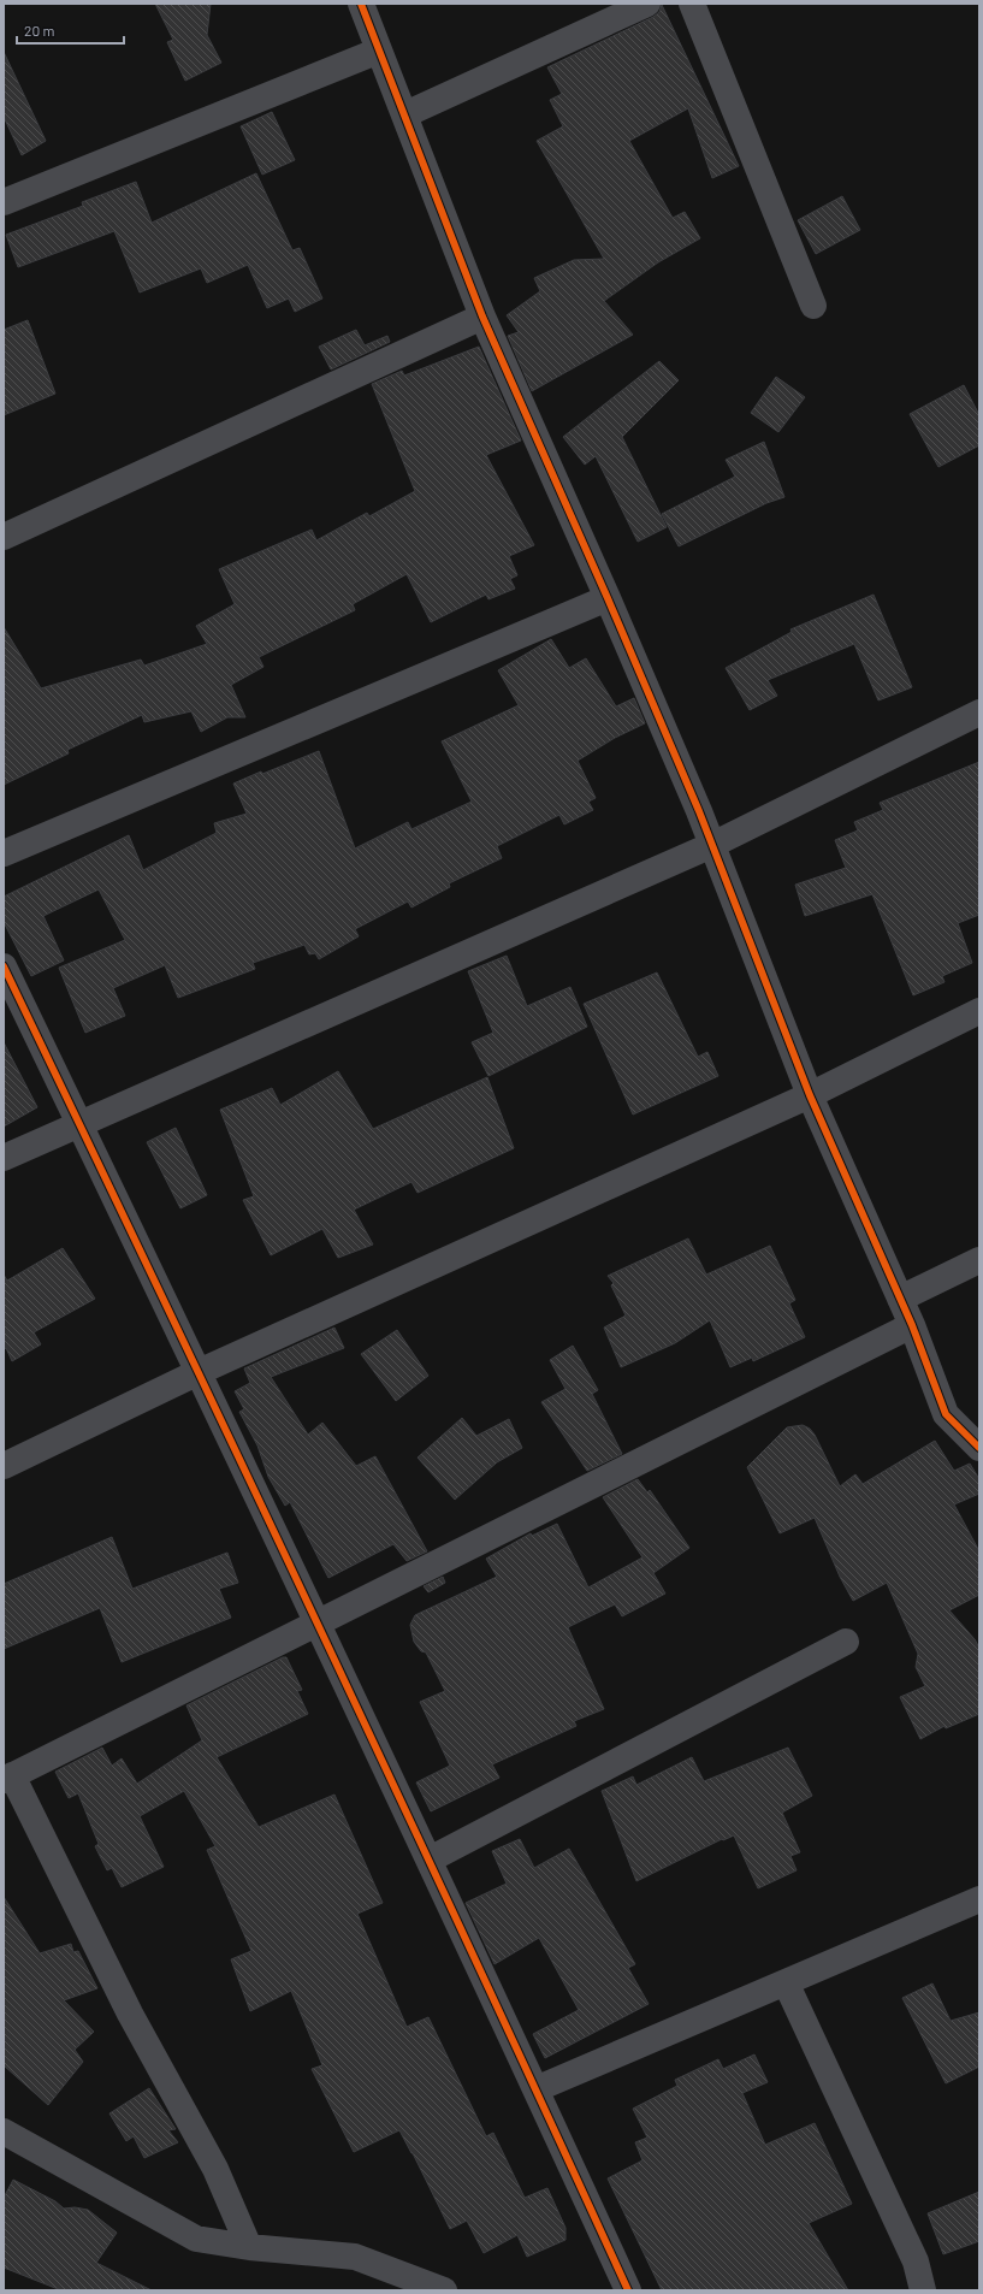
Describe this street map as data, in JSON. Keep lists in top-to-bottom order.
{
  "scale_bar": "20 m"
}
